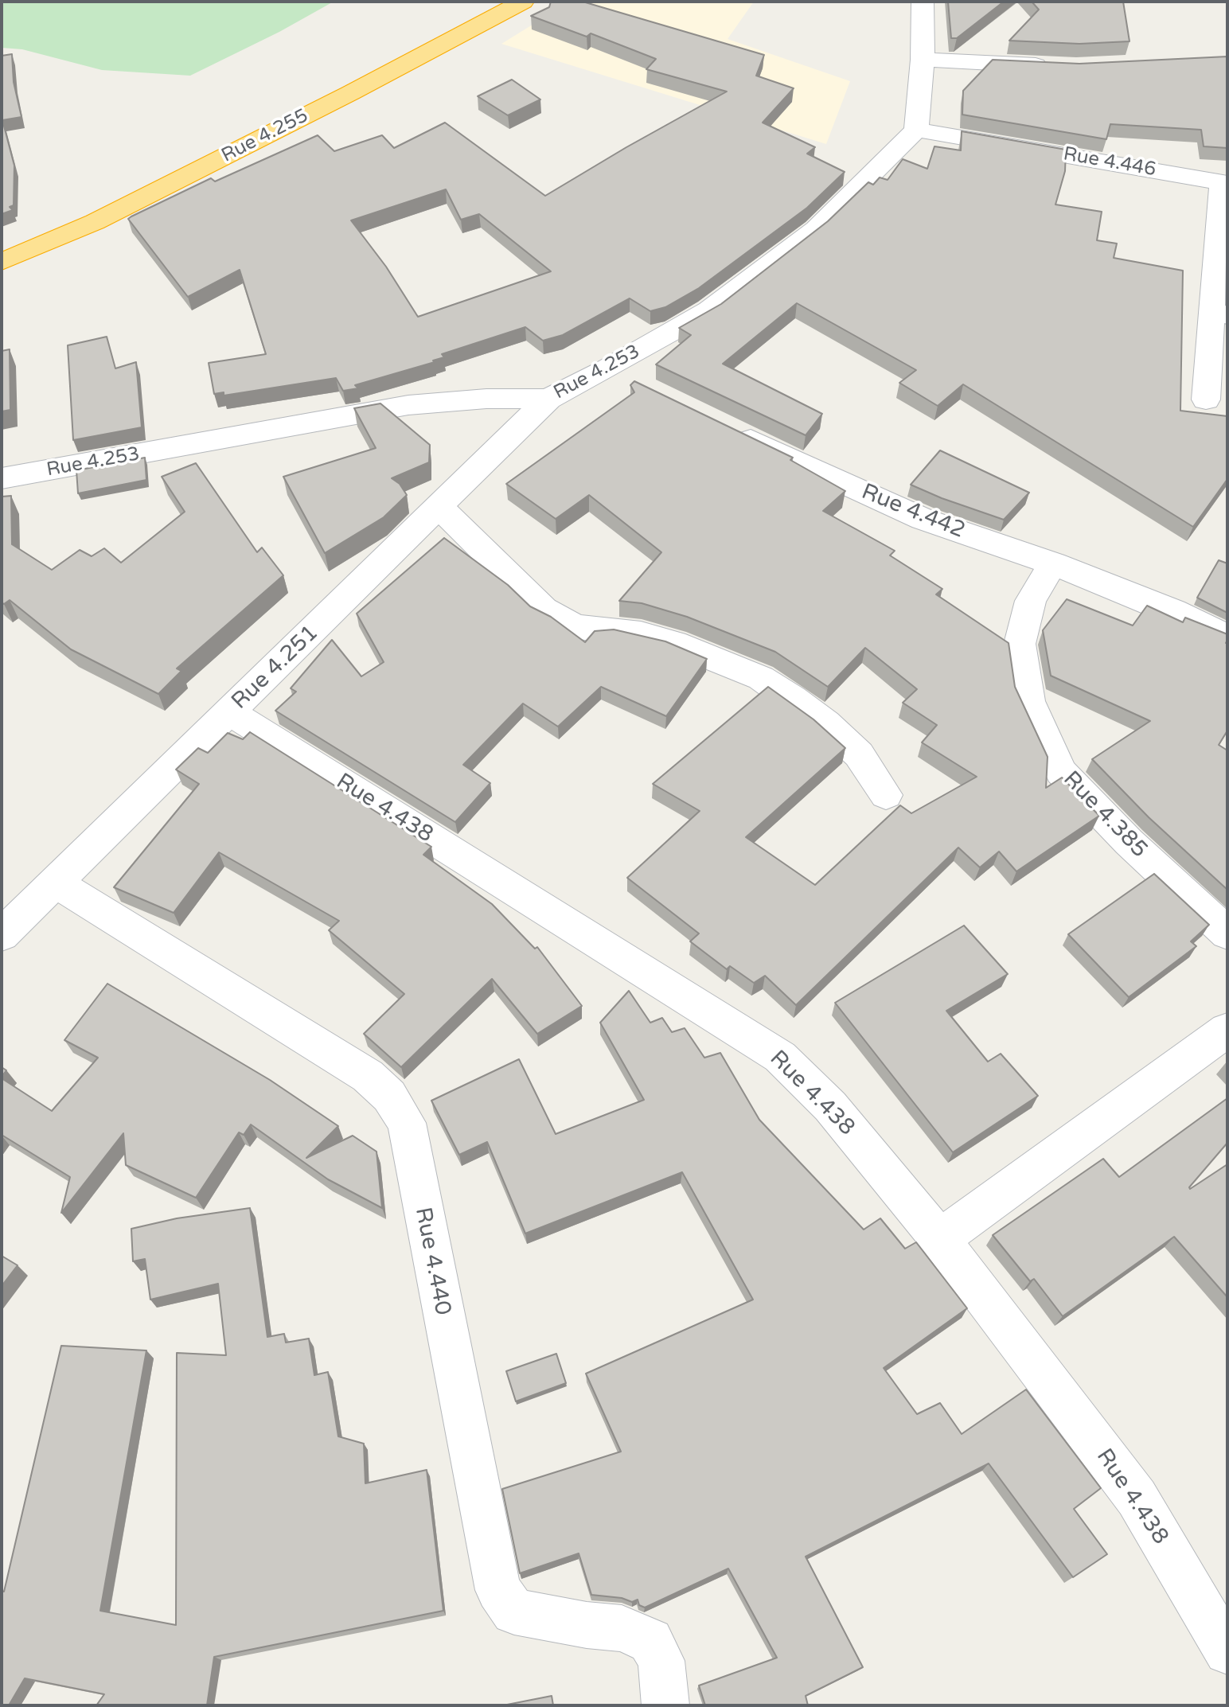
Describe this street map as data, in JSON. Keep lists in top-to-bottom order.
{
  "streets": {
    "highway": ["Rue 4.255"],
    "street": [
      "Rue 4.446",
      "Rue 4.253",
      "Rue 4.442",
      "Rue 4.251",
      "Rue 4.438",
      "Rue 4.385",
      "Rue 4.440"
    ]
  },
  "crossings": [
    ["Rue 4.446", "Rue 4.253"],
    ["Rue 4.253", "Rue 4.251"],
    ["Rue 4.442", "Rue 4.385"],
    ["Rue 4.251", "Rue 4.438"],
    ["Rue 4.251", "Rue 4.440"]
  ]
}
